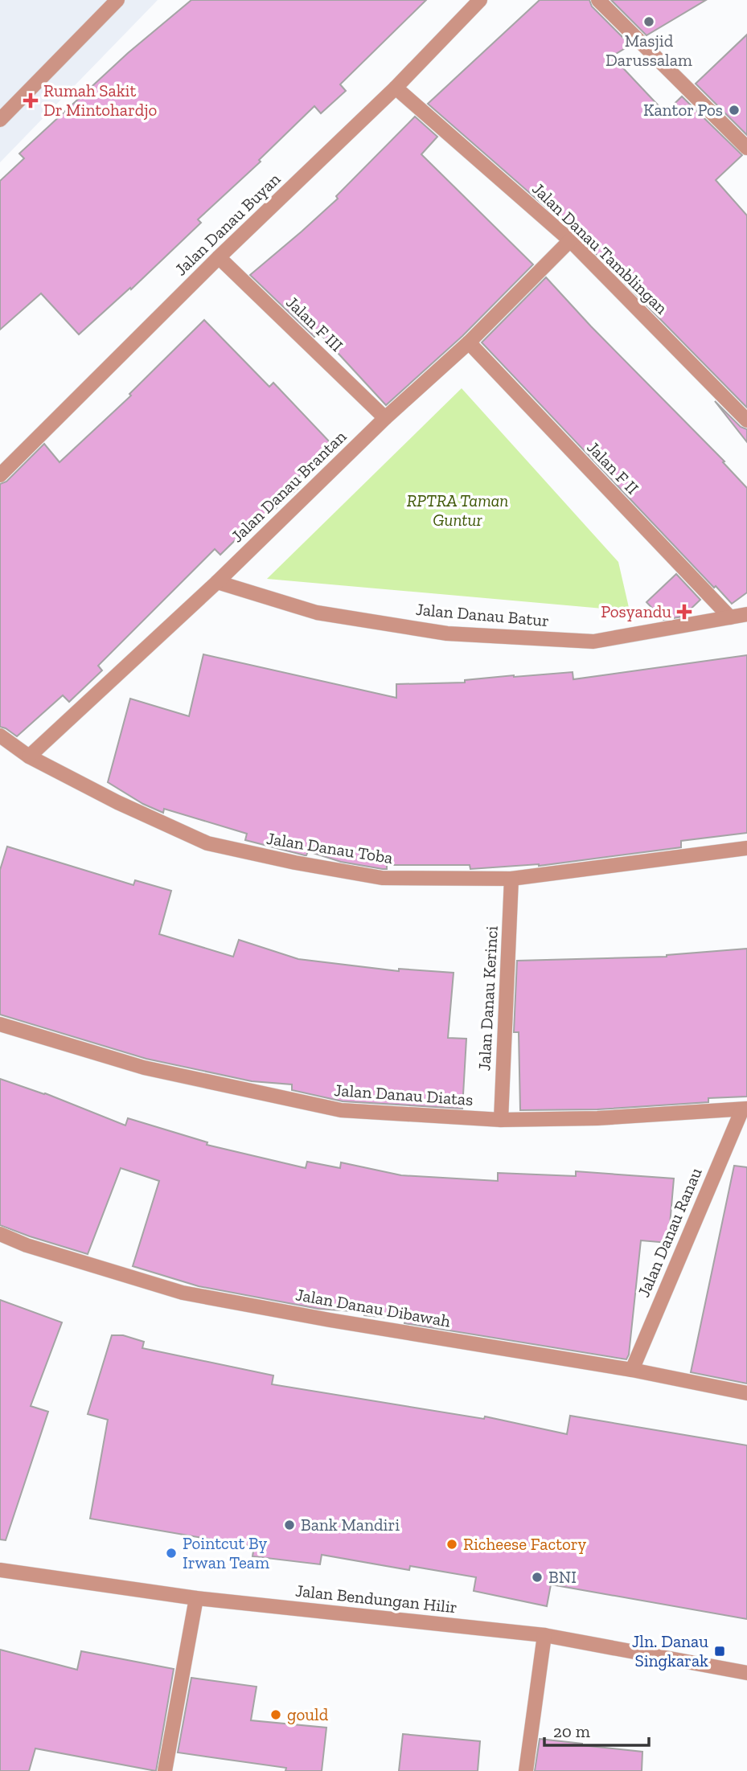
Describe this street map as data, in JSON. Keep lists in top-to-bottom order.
{
  "streets": {
    "street": [
      "Jalan Danau Buyan",
      "Jalan Danau Tamblingan",
      "Jalan F III",
      "Jalan F II",
      "Jalan Danau Brantan",
      "Jalan Danau Batur",
      "Jalan Danau Toba",
      "Jalan Danau Kerinci",
      "Jalan Danau Diatas",
      "Jalan Danau Ranau",
      "Jalan Danau Dibawah",
      "Jalan Bendungan Hilir"
    ]
  },
  "crossings": [
    ["Jalan Danau Buyan", "Jalan Danau Tamblingan"],
    ["Jalan Danau Buyan", "Jalan F III"],
    ["Jalan Danau Tamblingan", "Jalan Danau Brantan"],
    ["Jalan F III", "Jalan Danau Brantan"],
    ["Jalan F II", "Jalan Danau Brantan"],
    ["Jalan F II", "Jalan Danau Batur"],
    ["Jalan Danau Brantan", "Jalan Danau Batur"],
    ["Jalan Danau Brantan", "Jalan Danau Toba"],
    ["Jalan Danau Toba", "Jalan Danau Kerinci"],
    ["Jalan Danau Kerinci", "Jalan Danau Diatas"],
    ["Jalan Danau Diatas", "Jalan Danau Ranau"],
    ["Jalan Danau Ranau", "Jalan Danau Dibawah"]
  ],
  "parks": ["RPTRA Taman Guntur"],
  "places": {
    "other": [
      "Masjid Darussalam",
      "Kantor Pos",
      "Bank Mandiri",
      "Richeese Factory",
      "Pointcut By Irwan Team",
      "BNI",
      "gould"
    ],
    "health": ["Rumah Sakit Dr Mintohardjo", "Posyandu"],
    "transit": ["Jln. Danau Singkarak"]
  },
  "scale_bar": "20 m"
}
